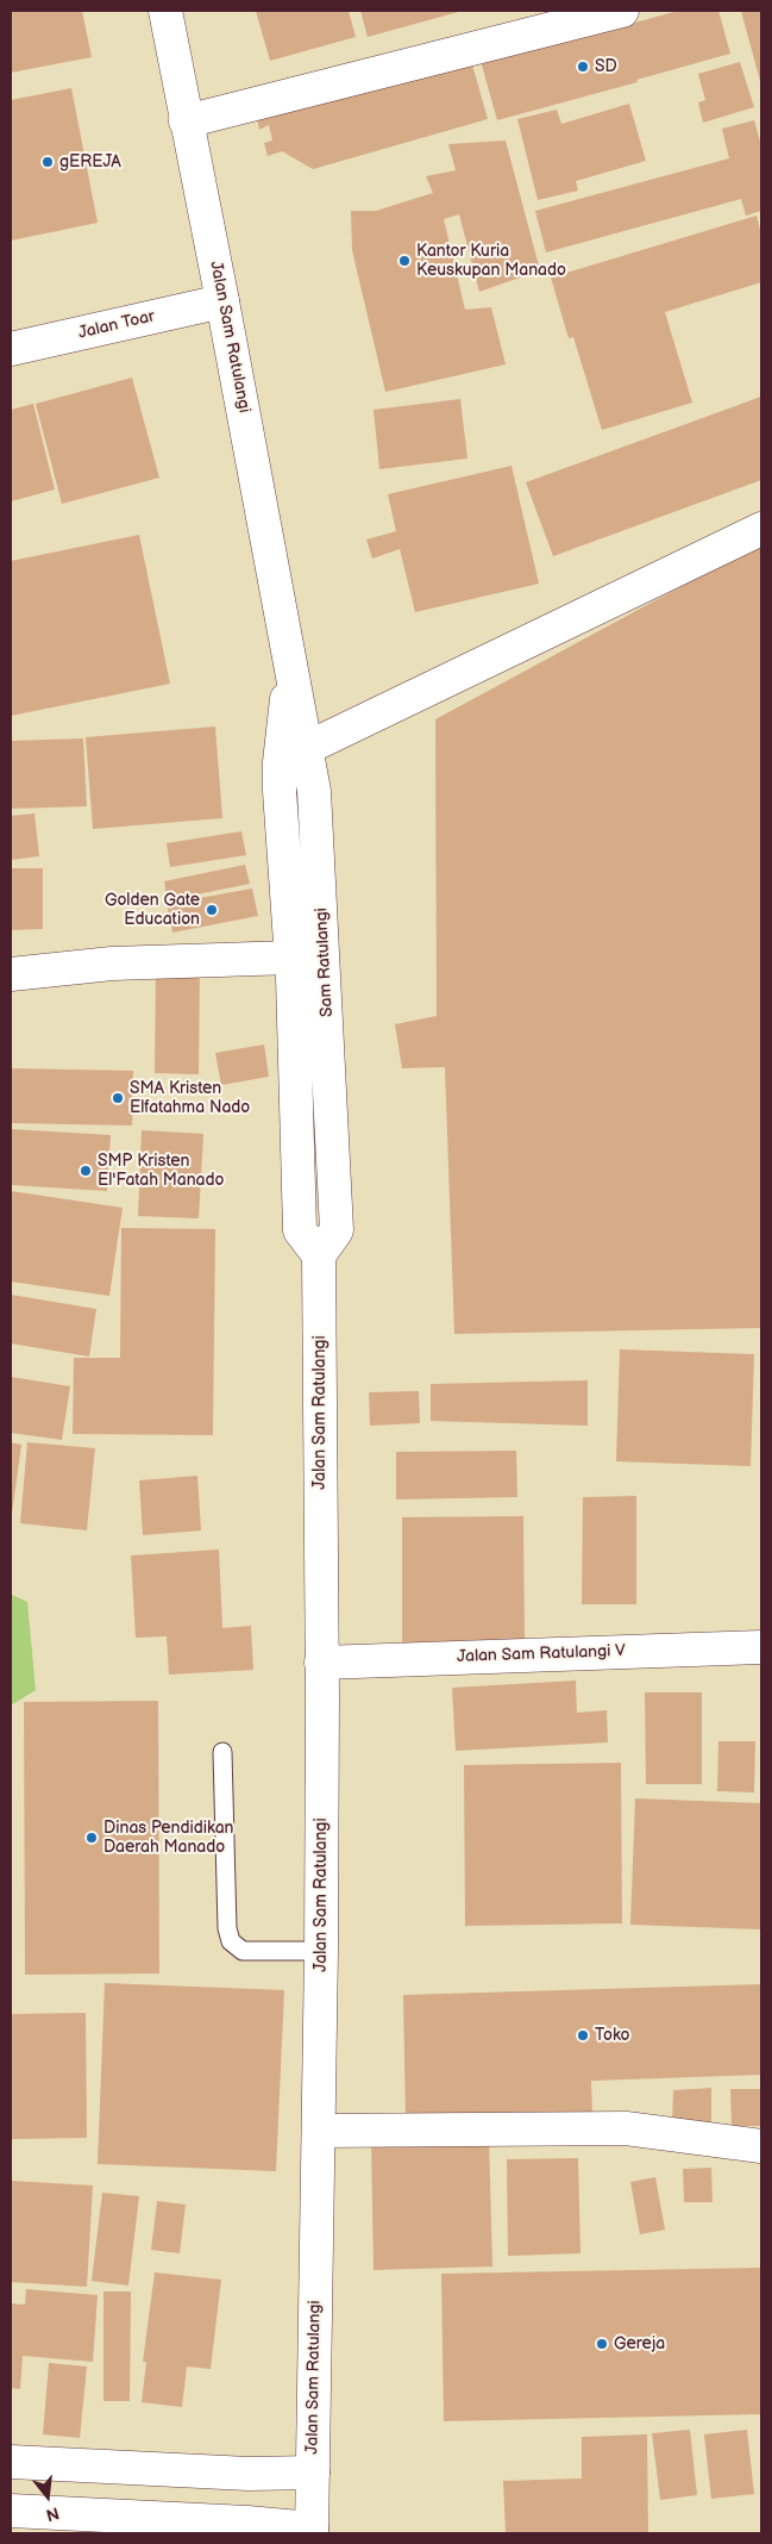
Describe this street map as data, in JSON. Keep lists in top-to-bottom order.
{
  "streets": {
    "main road": [
      "Jalan Toar",
      "Jalan Sam Ratulangi",
      "Sam Ratulangi",
      "Jalan Sam Ratulangi V"
    ]
  },
  "crossings": [
    ["Jalan Toar", "Jalan Sam Ratulangi"],
    ["Jalan Sam Ratulangi", "Sam Ratulangi"],
    ["Jalan Sam Ratulangi", "Jalan Sam Ratulangi V"]
  ],
  "places": [
    "SD",
    "gEREJA",
    "Kantor Kuria Keuskupan Manado",
    "Golden Gate Education",
    "SMA Kristen Elfatahma Nado",
    "SMP Kristen El'Fatah Manado",
    "Dinas Pendidikan Daerah Manado",
    "Toko",
    "Gereja"
  ],
  "north": "bottom"
}
